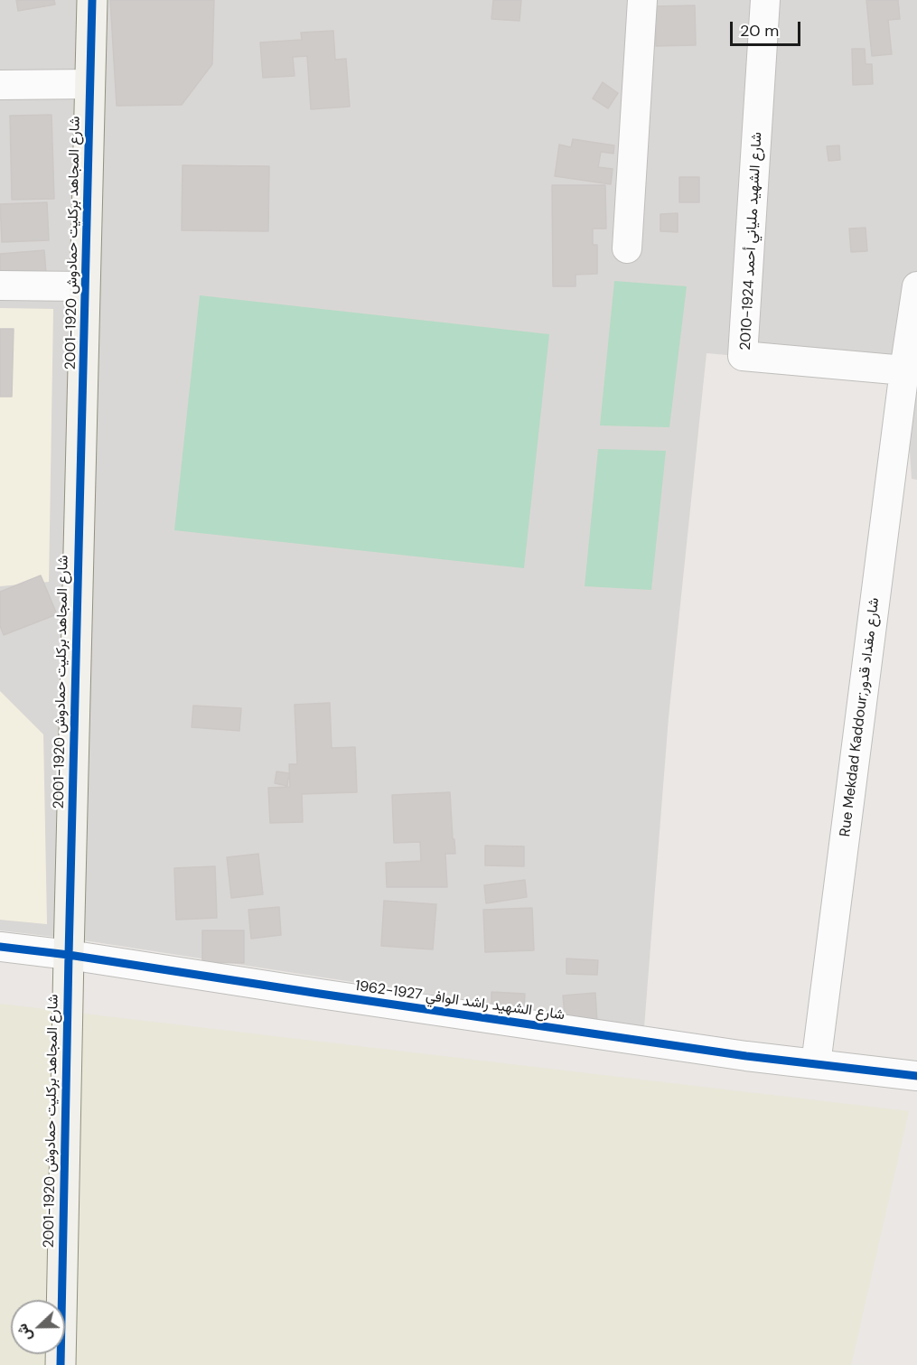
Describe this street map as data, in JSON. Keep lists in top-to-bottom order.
{
  "streets": {
    "street": [
      "شارع الشهيد ملياني أحمد 1924-2010",
      "شارع المجاهد بركليت حمادوش 1920-2001",
      "Rue Mekdad Kaddour;شارع مقداد قدور",
      "شارع الشهيد راشد الوافي 1927-1962"
    ]
  },
  "crossings": [
    ["شارع الشهيد ملياني أحمد 1924-2010", "Rue Mekdad Kaddour;شارع مقداد قدور"],
    ["شارع المجاهد بركليت حمادوش 1920-2001", "شارع الشهيد راشد الوافي 1927-1962"],
    ["Rue Mekdad Kaddour;شارع مقداد قدور", "شارع الشهيد راشد الوافي 1927-1962"]
  ],
  "scale_bar": "20 m",
  "north": "left"
}
